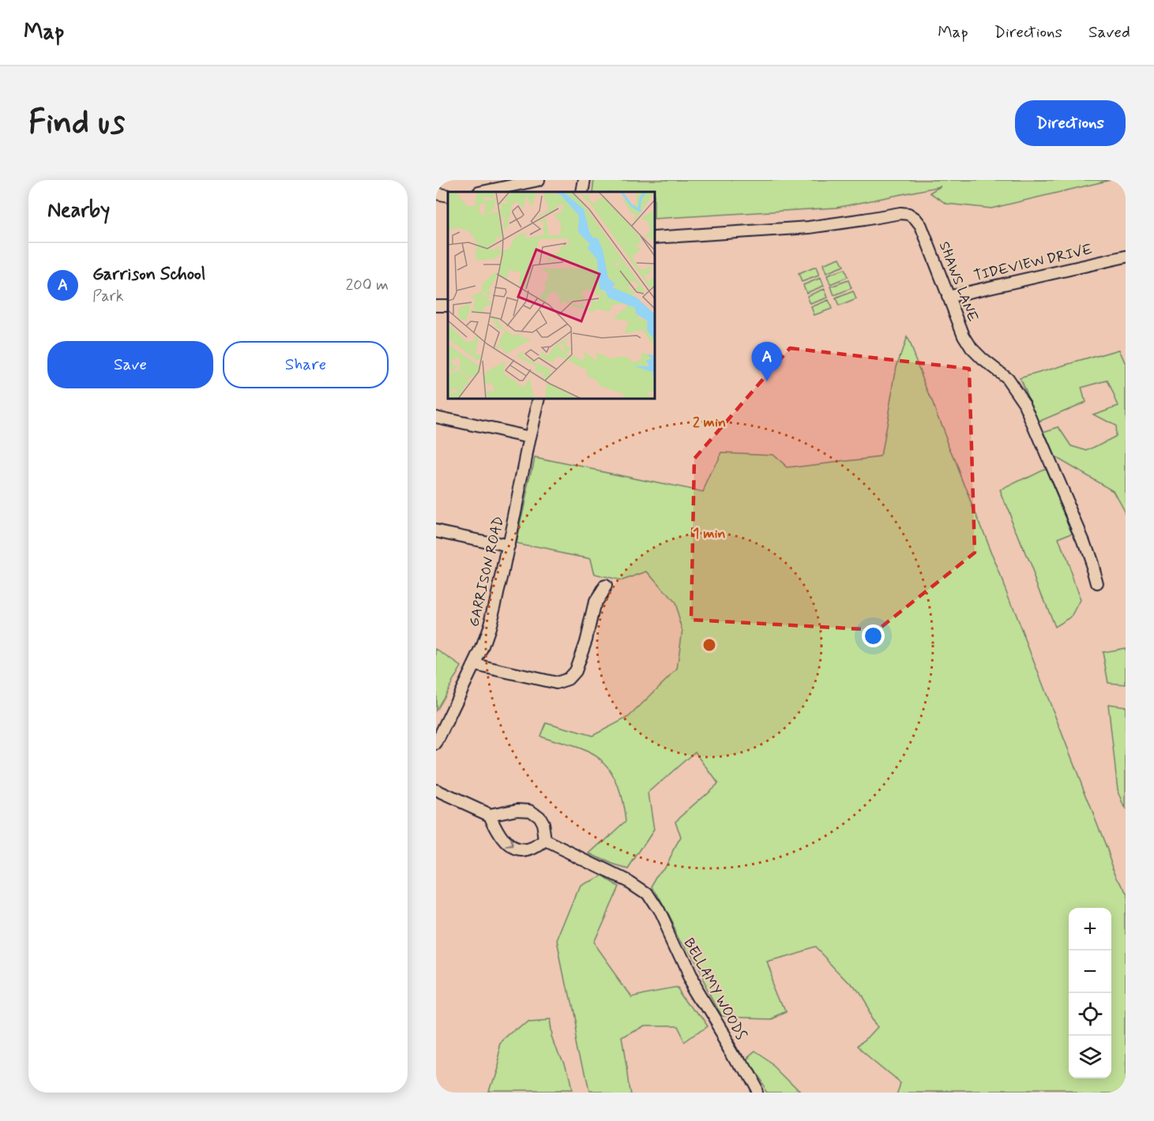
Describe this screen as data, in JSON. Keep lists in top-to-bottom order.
{
  "streets": {
    "street": [
      "TIDEVIEW DRIVE",
      "SHAWS LANE",
      "GARRISON ROAD",
      "BELLAMY WOODS"
    ]
  },
  "crossings": [
    ["TIDEVIEW DRIVE", "SHAWS LANE"]
  ],
  "page": {
    "header": "Map",
    "nav": ["Map", "Directions", "Saved"],
    "buttons": [
      "Directions",
      ["Save", "Share"]
    ],
    "title": "Find us",
    "heading": "Nearby",
    "list": [
      {
        "mark": "A",
        "name": "Garrison School",
        "note": "Park",
        "value": "200 m"
      }
    ],
    "pins": "A",
    "map_buttons": ["+", "−"]
  },
  "rings": ["2 min", "1 min"]
}
